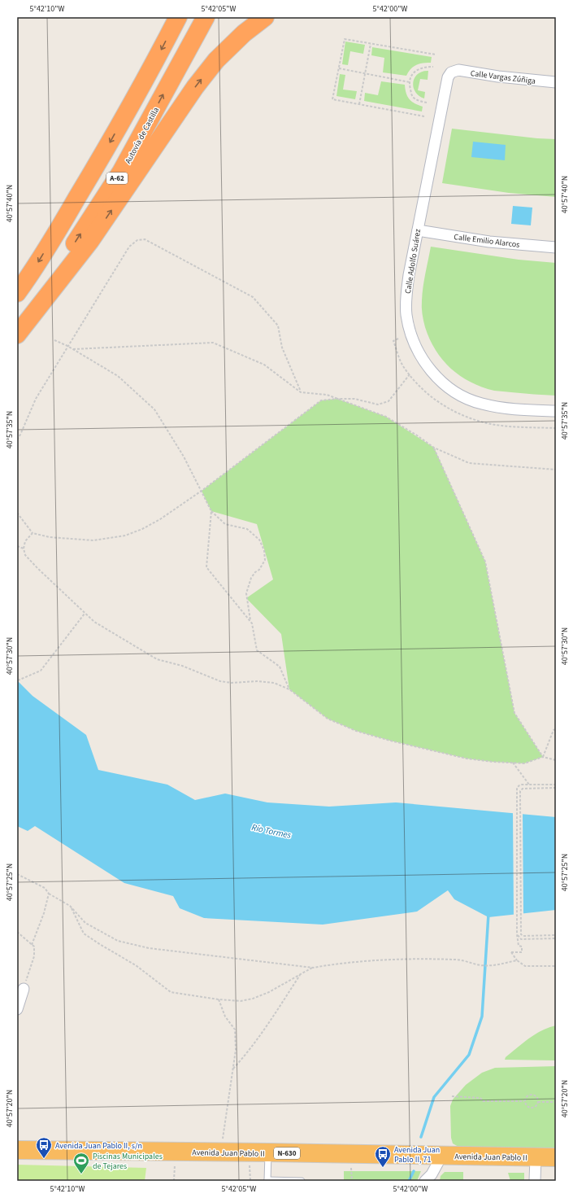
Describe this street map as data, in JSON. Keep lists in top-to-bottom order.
{
  "streets": {
    "highway": [
      "Autovía de Castilla",
      "A-62",
      "Avenida Juan Pablo II",
      "N-630"
    ],
    "street": ["Calle Vargas Zúñiga", "Calle Emilio Alarcos", "Calle Adolfo Suárez"]
  },
  "crossings": [
    ["Calle Vargas Zúñiga", "Calle Adolfo Suárez"],
    ["Calle Emilio Alarcos", "Calle Adolfo Suárez"]
  ],
  "water": ["Río Tormes"],
  "places": {
    "bus stop": ["Avenida Juan Pablo II, s/n", "Avenida Juan Pablo II, 71"],
    "sports": ["Piscinas Municipales de Tejares"]
  },
  "coordinates": [
    "5°42'10\"W",
    "5°42'05\"W",
    "5°42'00\"W",
    "40°57'40\"N",
    "40°57'35\"N",
    "40°57'30\"N",
    "40°57'25\"N",
    "40°57'20\"N"
  ]
}
